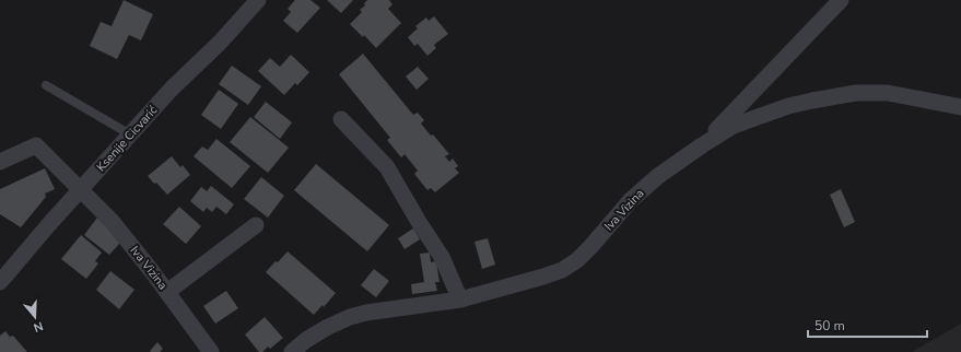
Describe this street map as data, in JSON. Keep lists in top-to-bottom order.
{
  "streets": {
    "street": ["Ksenije Cicvarić", "Iva Vizina"]
  },
  "crossings": [
    ["Ksenije Cicvarić", "Iva Vizina"]
  ],
  "scale_bar": "50 m",
  "north": "bottom"
}
